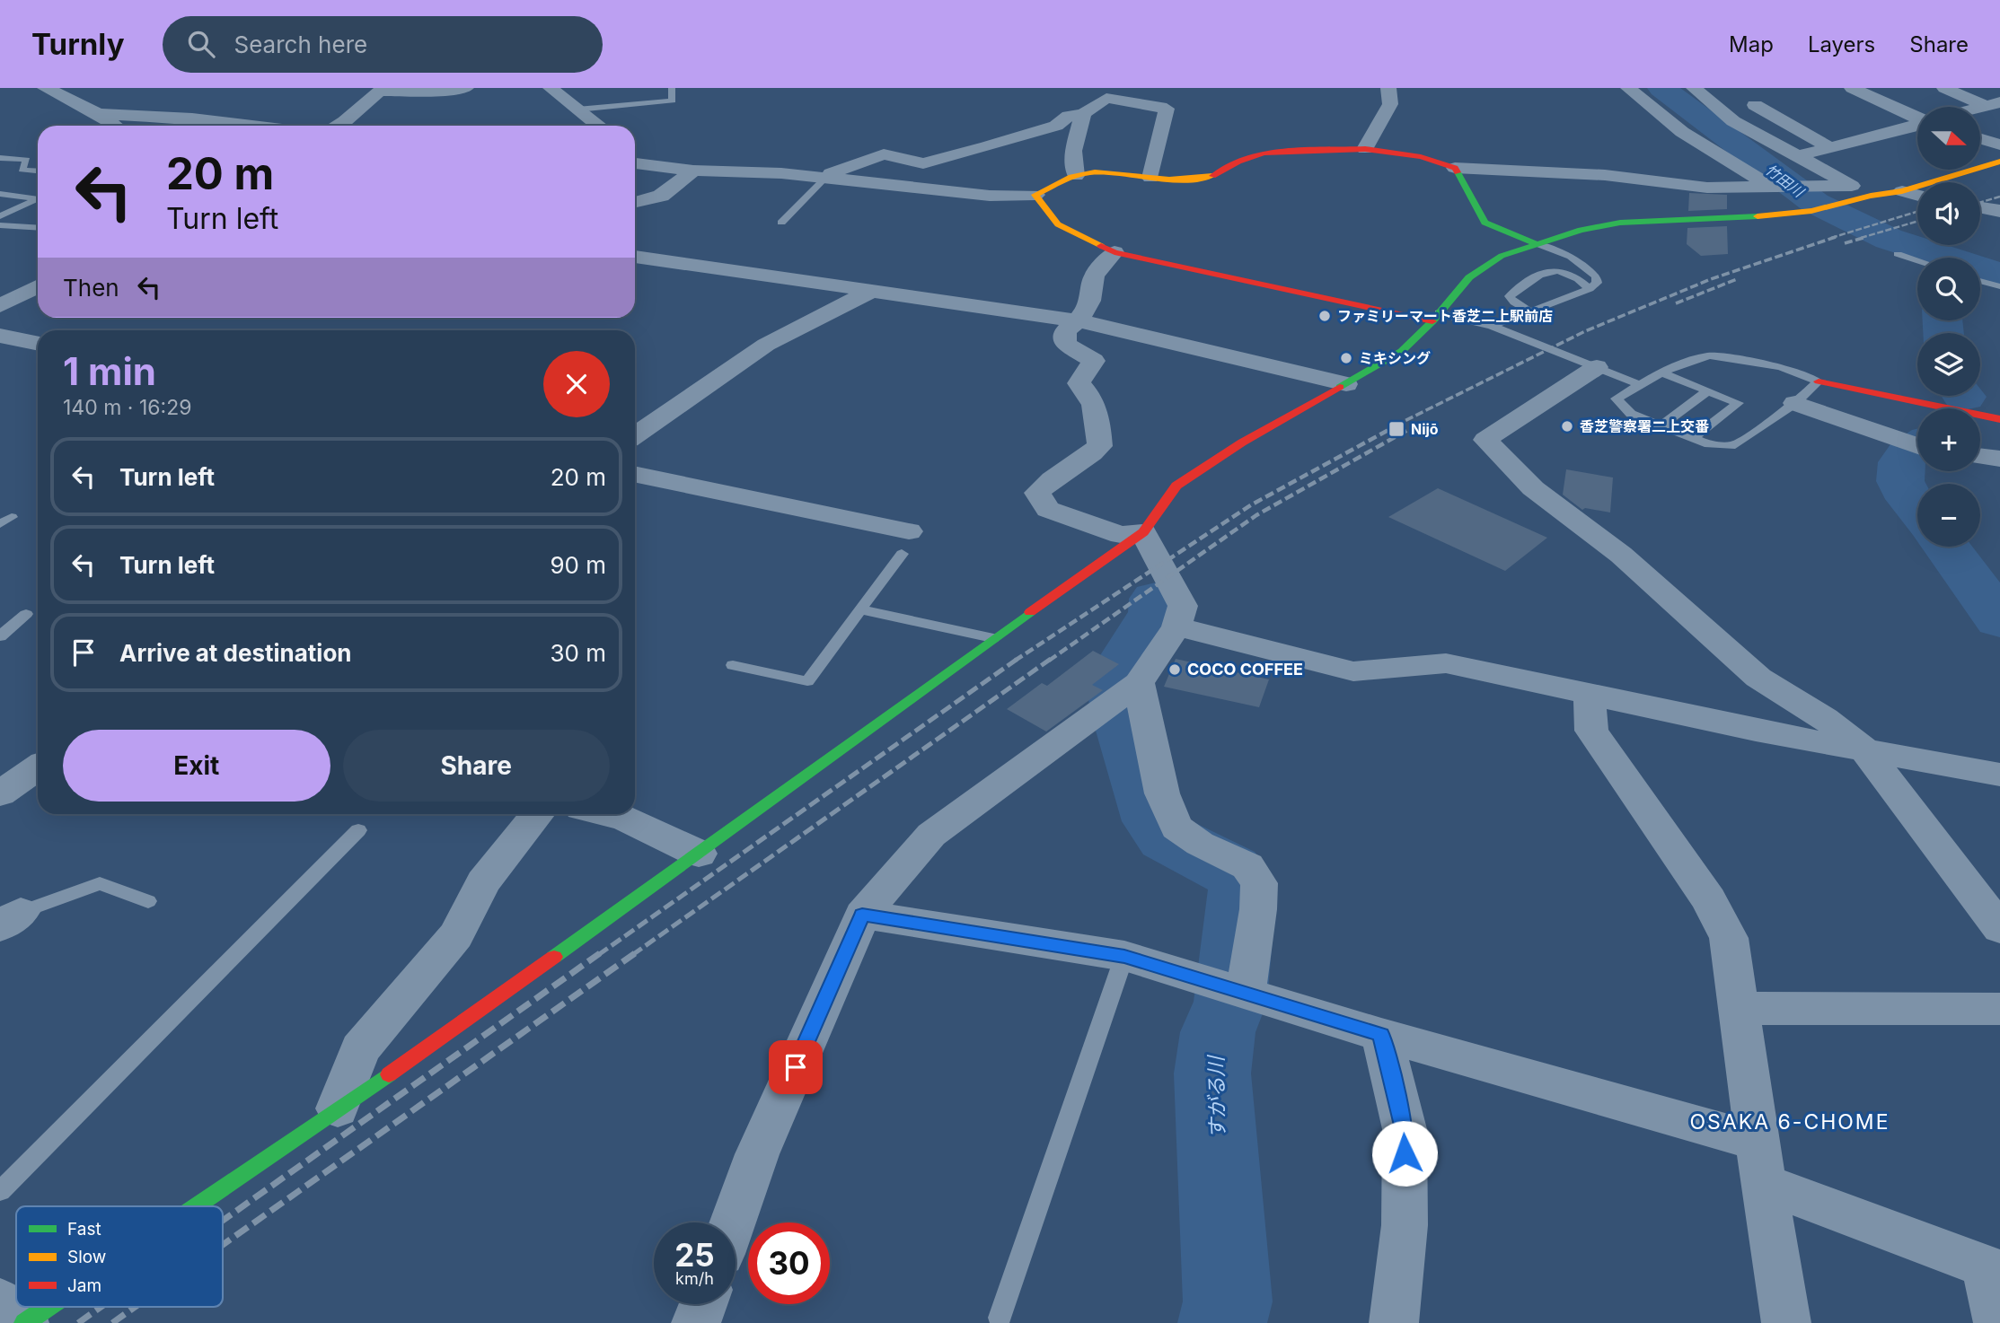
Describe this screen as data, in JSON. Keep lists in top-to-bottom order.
{
  "districts": ["OSAKA 6-CHOME"],
  "water": ["竹田川", "すがる川"],
  "places": {
    "other": [
      "ファミリーマート香芝二上駅前店",
      "ミキシング",
      "香芝警察署二上交番",
      "COCO COFFEE"
    ],
    "transit": ["Nijō"]
  },
  "legend": ["Fast", "Slow", "Jam"],
  "north": "right",
  "page": {
    "header": "Turnly",
    "search": "Search here",
    "nav": ["Map", "Layers", "Share"],
    "map_buttons": ["+", "−"],
    "turn": ["20 m", "Turn left"],
    "then": "Then",
    "heading": ["1 min", "140 m · 16:29"],
    "list": [
      {
        "name": "Turn left",
        "value": "20 m"
      },
      {
        "name": "Turn left",
        "value": "90 m"
      },
      {
        "name": "Arrive at destination",
        "value": "30 m"
      }
    ],
    "buttons": ["Exit", "Share"],
    "speed": "25 km/h",
    "limit": "30"
  }
}
